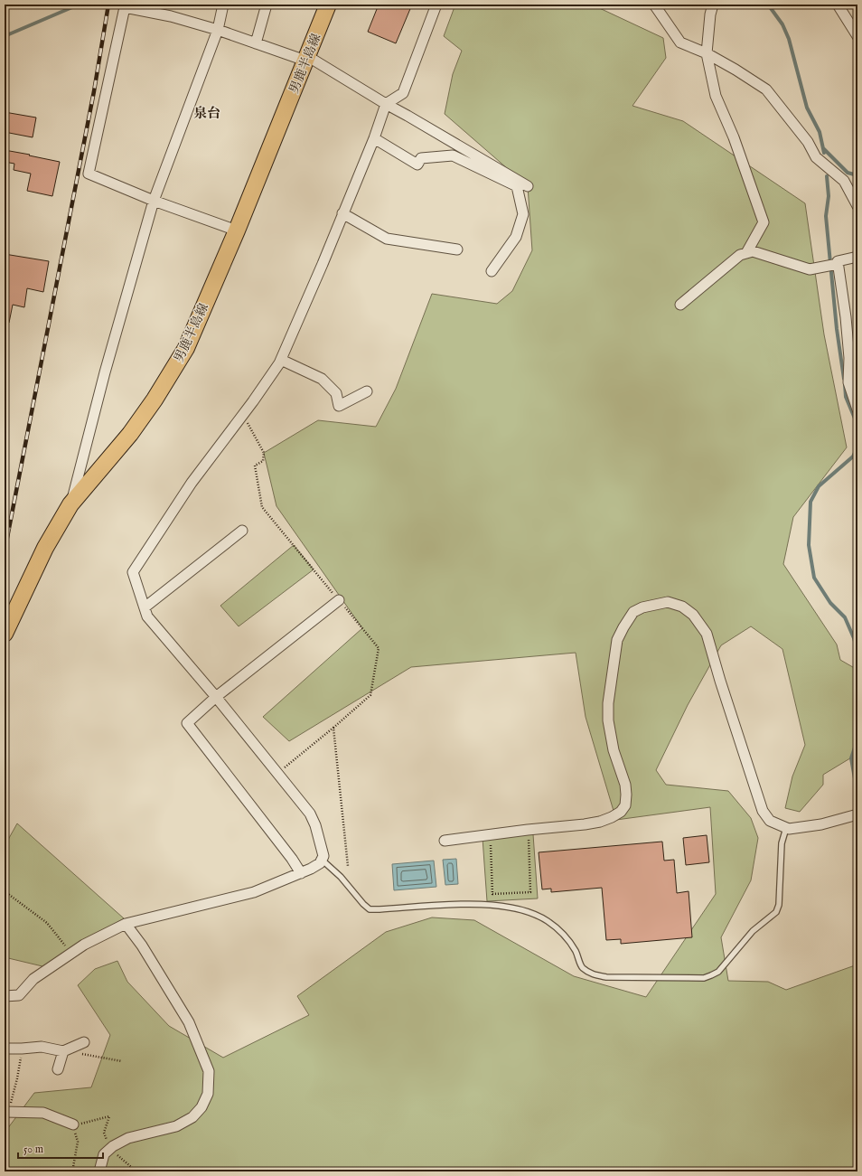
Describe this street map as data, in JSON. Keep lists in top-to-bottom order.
{
  "streets": {
    "main road": ["男鹿半島線"]
  },
  "districts": ["泉台"],
  "scale_bar": "50 m"
}
